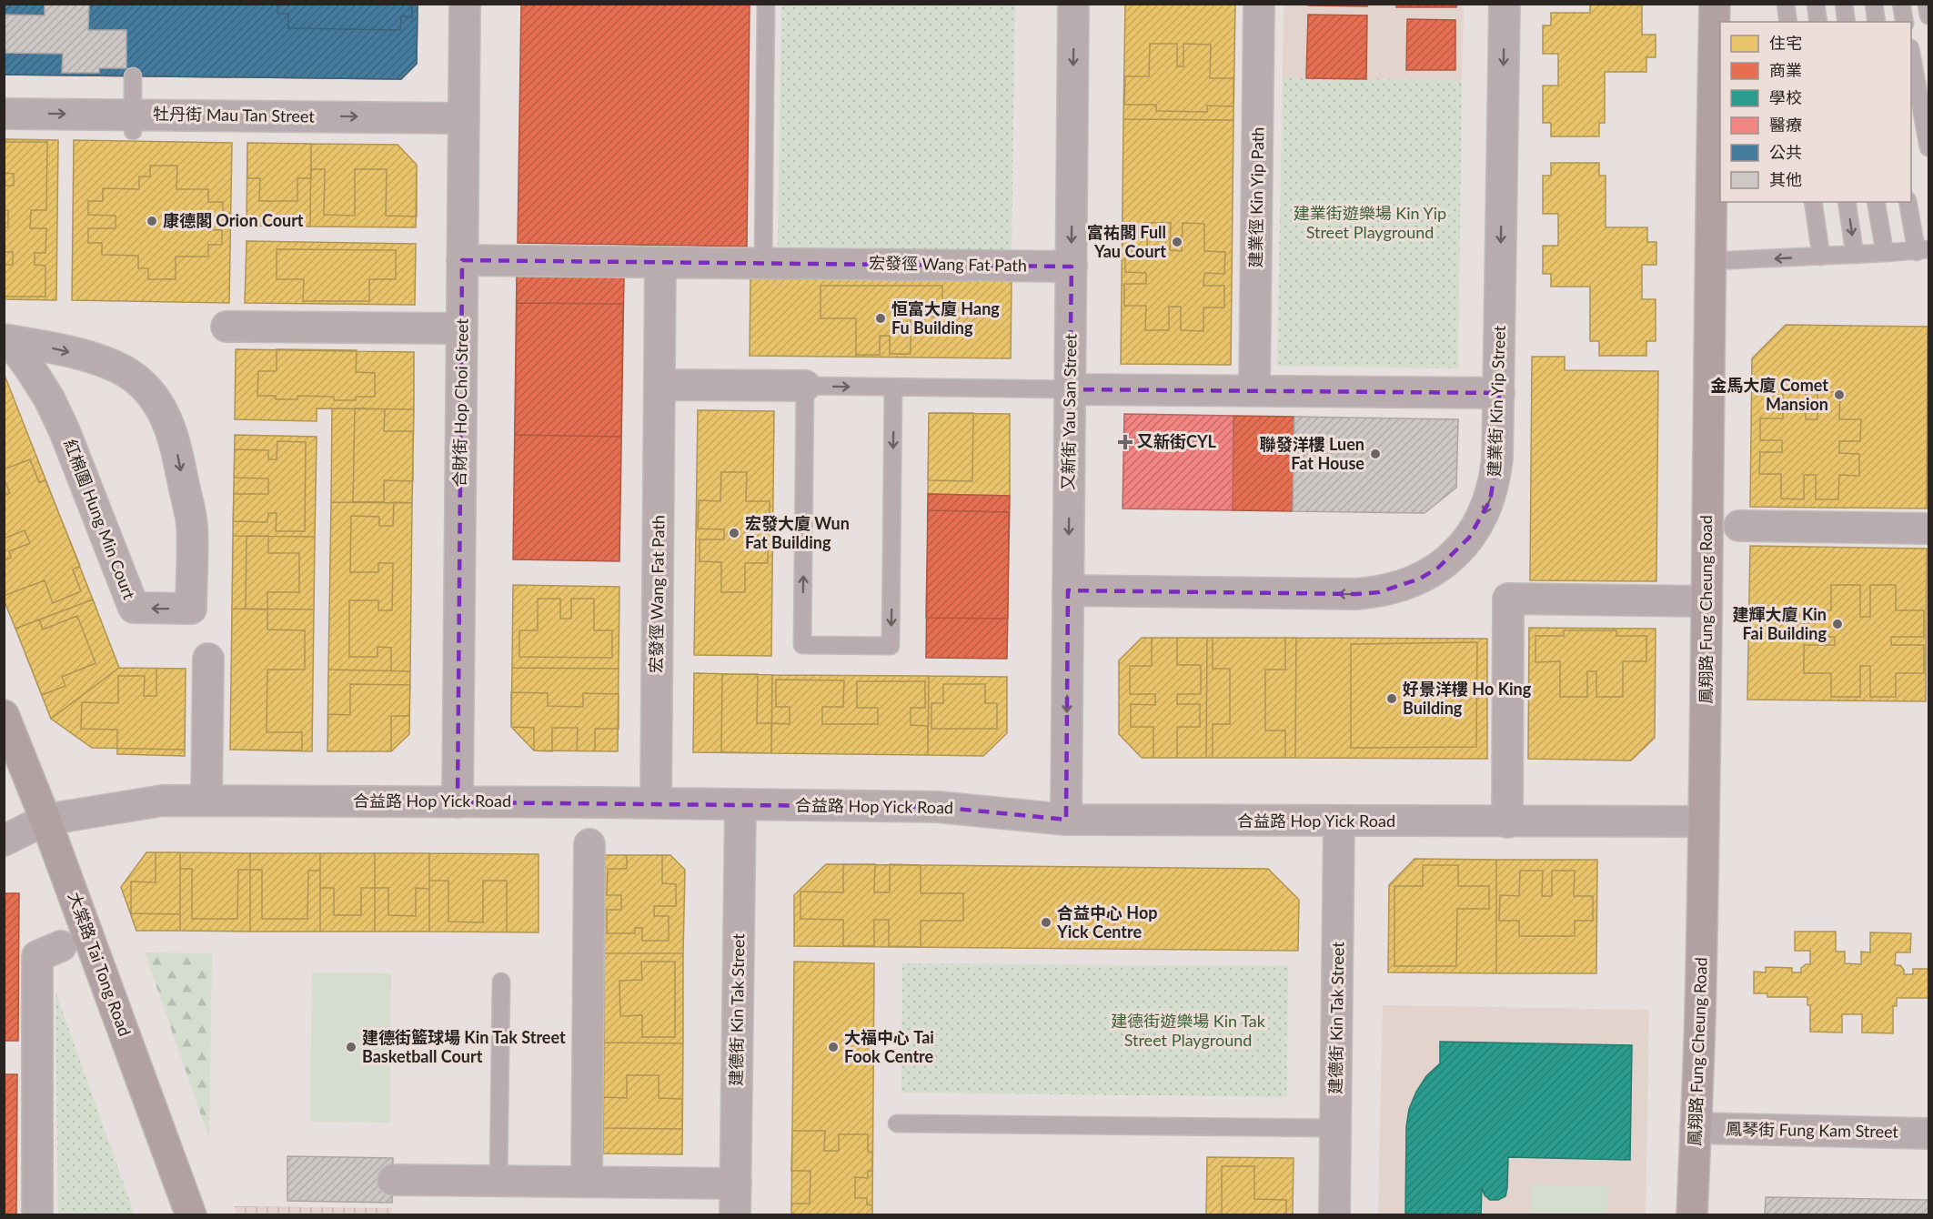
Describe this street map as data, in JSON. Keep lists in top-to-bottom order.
{
  "streets": {
    "street": [
      "牡丹街 Mau Tan Street",
      "建業徑 Kin Yip Path",
      "宏發徑 Wang Fat Path",
      "建業街 Kin Yip Street",
      "合財街 Hop Choi Street",
      "又新街 Yau San Street",
      "紅棉圍 Hung Min Court",
      "鳳翔路 Fung Cheung Road",
      "合益路 Hop Yick Road",
      "大棠路 Tai Tong Road",
      "建德街 Kin Tak Street",
      "鳳琴街 Fung Kam Street"
    ]
  },
  "crossings": [
    ["牡丹街 Mau Tan Street", "合財街 Hop Choi Street"],
    ["宏發徑 Wang Fat Path", "合財街 Hop Choi Street"],
    ["宏發徑 Wang Fat Path", "又新街 Yau San Street"],
    ["宏發徑 Wang Fat Path", "合益路 Hop Yick Road"],
    ["建業街 Kin Yip Street", "又新街 Yau San Street"],
    ["合財街 Hop Choi Street", "合益路 Hop Yick Road"],
    ["又新街 Yau San Street", "合益路 Hop Yick Road"],
    ["鳳翔路 Fung Cheung Road", "合益路 Hop Yick Road"],
    ["鳳翔路 Fung Cheung Road", "鳳琴街 Fung Kam Street"],
    ["合益路 Hop Yick Road", "大棠路 Tai Tong Road"],
    ["合益路 Hop Yick Road", "建德街 Kin Tak Street"]
  ],
  "one_way": ["又新街 Yau San Street"],
  "parks": ["建業街遊樂場 Kin Yip Street Playground", "建德街遊樂場 Kin Tak Street Playground"],
  "places": {
    "other": [
      "康德閣 Orion Court",
      "富祐閣 Full Yau Court",
      "恒富大廈 Hang Fu Building",
      "金馬大廈 Comet Mansion",
      "聯發洋樓 Luen Fat House",
      "宏發大廈 Wun Fat Building",
      "建輝大廈 Kin Fai Building",
      "好景洋樓 Ho King Building",
      "合益中心 Hop Yick Centre",
      "建德街籃球場 Kin Tak Street Basketball Court",
      "大福中心 Tai Fook Centre"
    ],
    "health": ["又新街CYL"]
  },
  "legend": [
    "住宅",
    "商業",
    "學校",
    "醫療",
    "公共",
    "其他"
  ]
}
